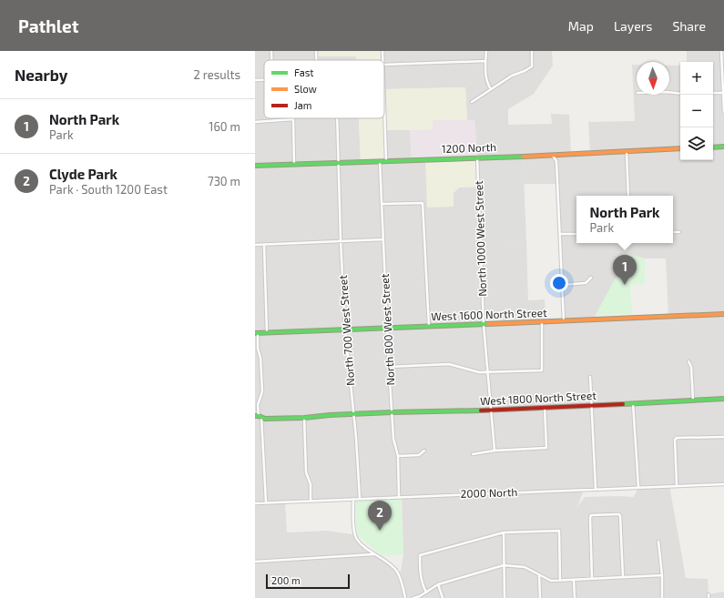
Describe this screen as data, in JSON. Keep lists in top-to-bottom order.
{
  "streets": {
    "street": [
      "1200 North",
      "North 1000 West Street",
      "West 1600 North Street",
      "North 800 West Street",
      "North 700 West Street",
      "West 1800 North Street",
      "2000 North"
    ]
  },
  "crossings": [
    ["1200 North", "North 1000 West Street"],
    ["1200 North", "North 800 West Street"],
    ["1200 North", "North 700 West Street"],
    ["North 1000 West Street", "West 1600 North Street"],
    ["North 1000 West Street", "West 1800 North Street"],
    ["West 1600 North Street", "North 800 West Street"],
    ["West 1600 North Street", "North 700 West Street"],
    ["North 800 West Street", "West 1800 North Street"],
    ["North 800 West Street", "2000 North"],
    ["North 700 West Street", "West 1800 North Street"],
    ["North 700 West Street", "2000 North"]
  ],
  "legend": ["Fast", "Slow", "Jam"],
  "scale_bar": "200 m",
  "north": "bottom",
  "page": {
    "header": "Pathlet",
    "nav": ["Map", "Layers", "Share"],
    "heading": ["Nearby", "2 results"],
    "map_buttons": ["+", "−"],
    "list": [
      {
        "mark": "1",
        "name": "North Park",
        "note": "Park",
        "value": "160 m"
      },
      {
        "mark": "2",
        "name": "Clyde Park",
        "note": "Park · South 1200 East",
        "value": "730 m"
      }
    ],
    "popup": ["North Park", "Park"],
    "pins": ["1", "2"],
    "scale": "200 m"
  }
}
